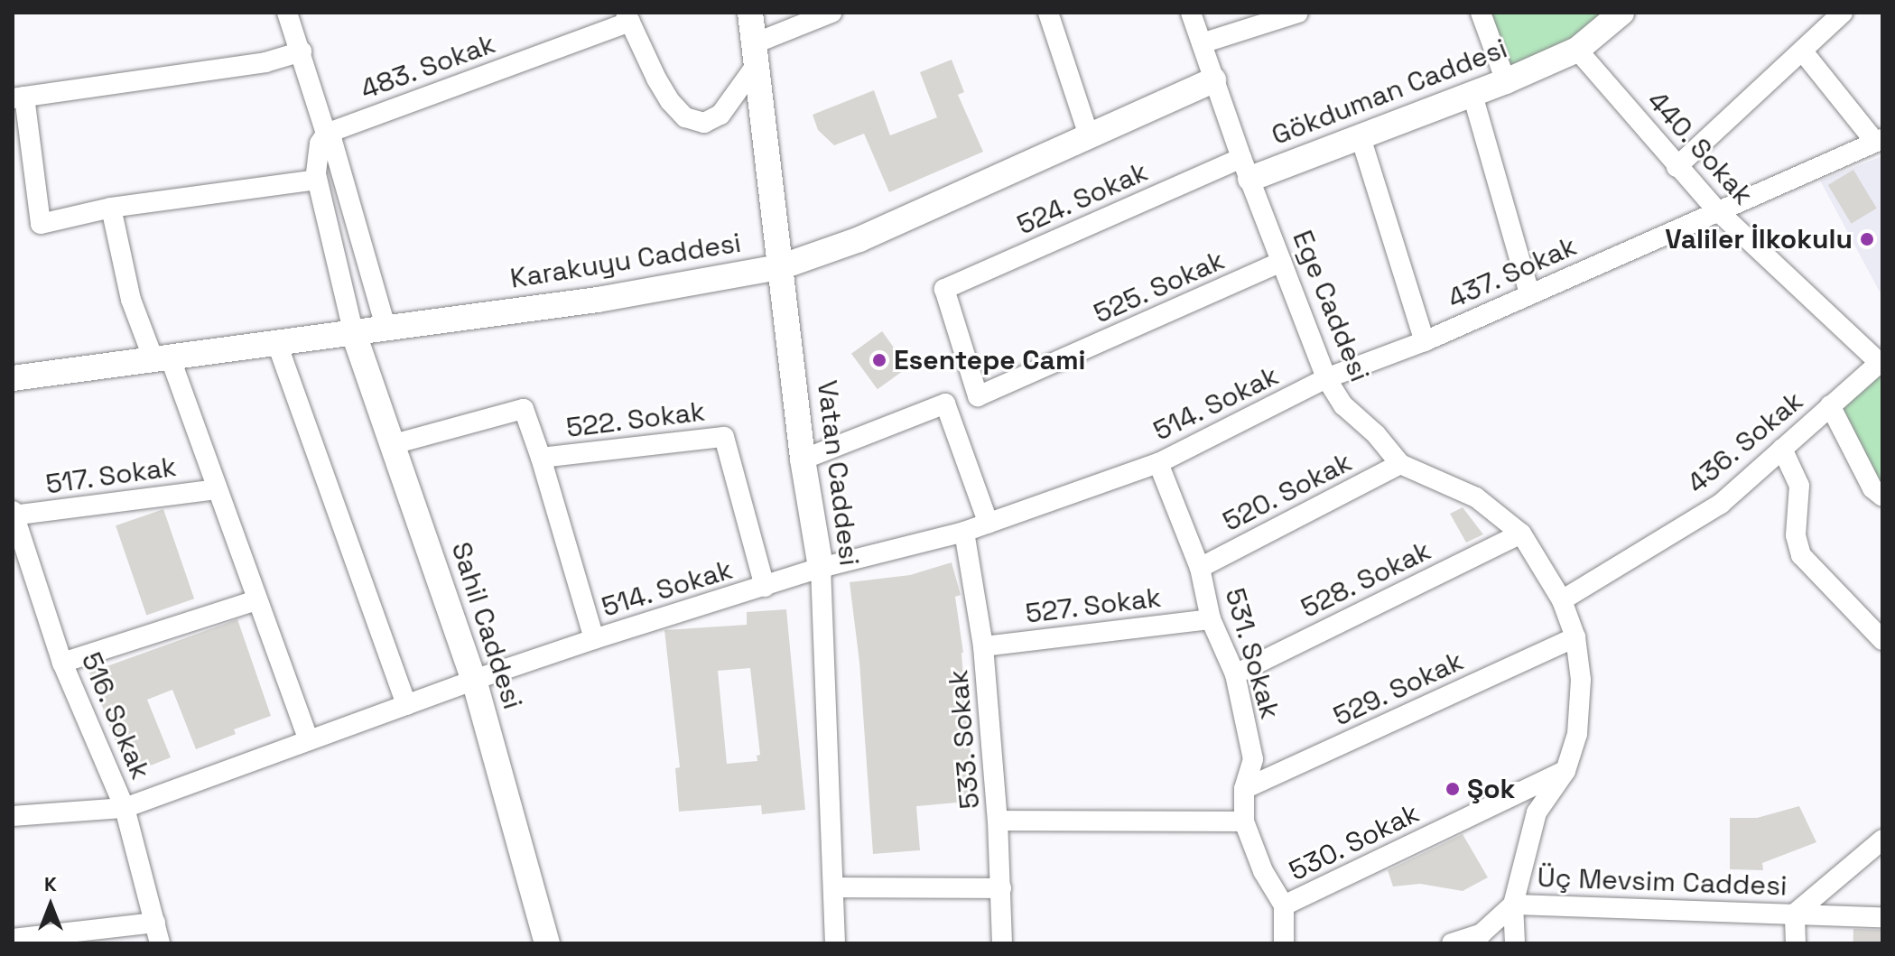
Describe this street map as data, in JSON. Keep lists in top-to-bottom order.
{
  "streets": {
    "street": [
      "483. Sokak",
      "Gökduman Caddesi",
      "440. Sokak",
      "524. Sokak",
      "Karakuyu Caddesi",
      "437. Sokak",
      "525. Sokak",
      "Ege Caddesi",
      "514. Sokak",
      "522. Sokak",
      "436. Sokak",
      "Vatan Caddesi",
      "517. Sokak",
      "520. Sokak",
      "528. Sokak",
      "527. Sokak",
      "Sahil Caddesi",
      "531. Sokak",
      "529. Sokak",
      "516. Sokak",
      "533. Sokak",
      "530. Sokak",
      "Üç Mevsim Caddesi"
    ]
  },
  "crossings": [
    ["Gökduman Caddesi", "440. Sokak"],
    ["Gökduman Caddesi", "524. Sokak"],
    ["Gökduman Caddesi", "Ege Caddesi"],
    ["440. Sokak", "437. Sokak"],
    ["440. Sokak", "436. Sokak"],
    ["524. Sokak", "525. Sokak"],
    ["524. Sokak", "Ege Caddesi"],
    ["Karakuyu Caddesi", "Ege Caddesi"],
    ["Karakuyu Caddesi", "Vatan Caddesi"],
    ["Karakuyu Caddesi", "Sahil Caddesi"],
    ["437. Sokak", "Ege Caddesi"],
    ["437. Sokak", "514. Sokak"],
    ["525. Sokak", "Ege Caddesi"],
    ["Ege Caddesi", "514. Sokak"],
    ["Ege Caddesi", "436. Sokak"],
    ["Ege Caddesi", "520. Sokak"],
    ["Ege Caddesi", "528. Sokak"],
    ["Ege Caddesi", "529. Sokak"],
    ["Ege Caddesi", "530. Sokak"],
    ["Ege Caddesi", "Üç Mevsim Caddesi"],
    ["514. Sokak", "522. Sokak"],
    ["514. Sokak", "Vatan Caddesi"],
    ["514. Sokak", "Sahil Caddesi"],
    ["514. Sokak", "531. Sokak"],
    ["514. Sokak", "516. Sokak"],
    ["514. Sokak", "533. Sokak"],
    ["522. Sokak", "Sahil Caddesi"],
    ["517. Sokak", "516. Sokak"],
    ["520. Sokak", "531. Sokak"],
    ["528. Sokak", "531. Sokak"],
    ["527. Sokak", "531. Sokak"],
    ["527. Sokak", "533. Sokak"],
    ["531. Sokak", "529. Sokak"],
    ["531. Sokak", "530. Sokak"]
  ],
  "places": ["Valiler İlkokulu", "Esentepe Cami", "Şok"],
  "north": "top"
}
